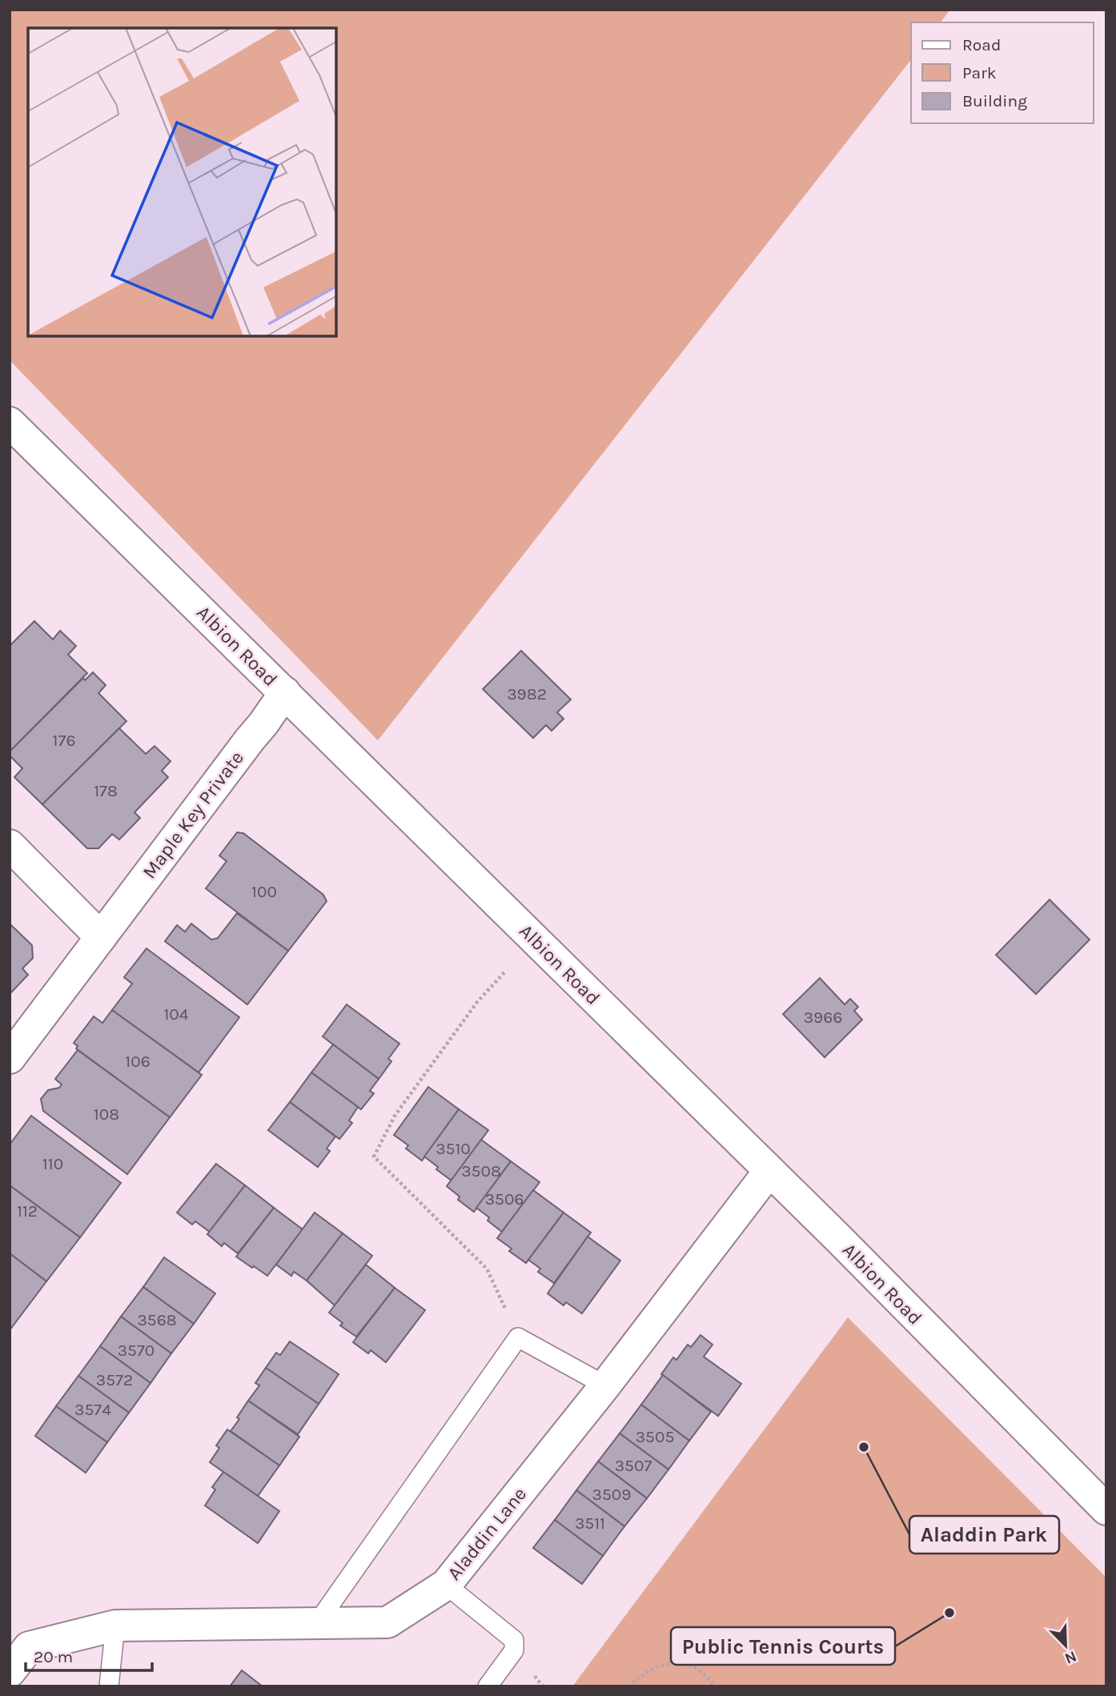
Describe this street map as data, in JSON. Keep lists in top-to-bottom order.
{
  "streets": {
    "street": ["Albion Road", "Maple Key Private", "Aladdin Lane"]
  },
  "crossings": [
    ["Albion Road", "Maple Key Private"],
    ["Albion Road", "Aladdin Lane"]
  ],
  "places": ["Aladdin Park", "Public Tennis Courts"],
  "house_numbers": [
    "3982",
    "176",
    "178",
    "100",
    "104",
    "3966",
    "106",
    "108",
    "3510",
    "110",
    "3508",
    "3506",
    "112",
    "3568",
    "3570",
    "3572",
    "3574",
    "3505",
    "3507",
    "3509",
    "3511"
  ],
  "legend": ["Road", "Park", "Building"],
  "scale_bar": "20 m",
  "north": "bottom right"
}
